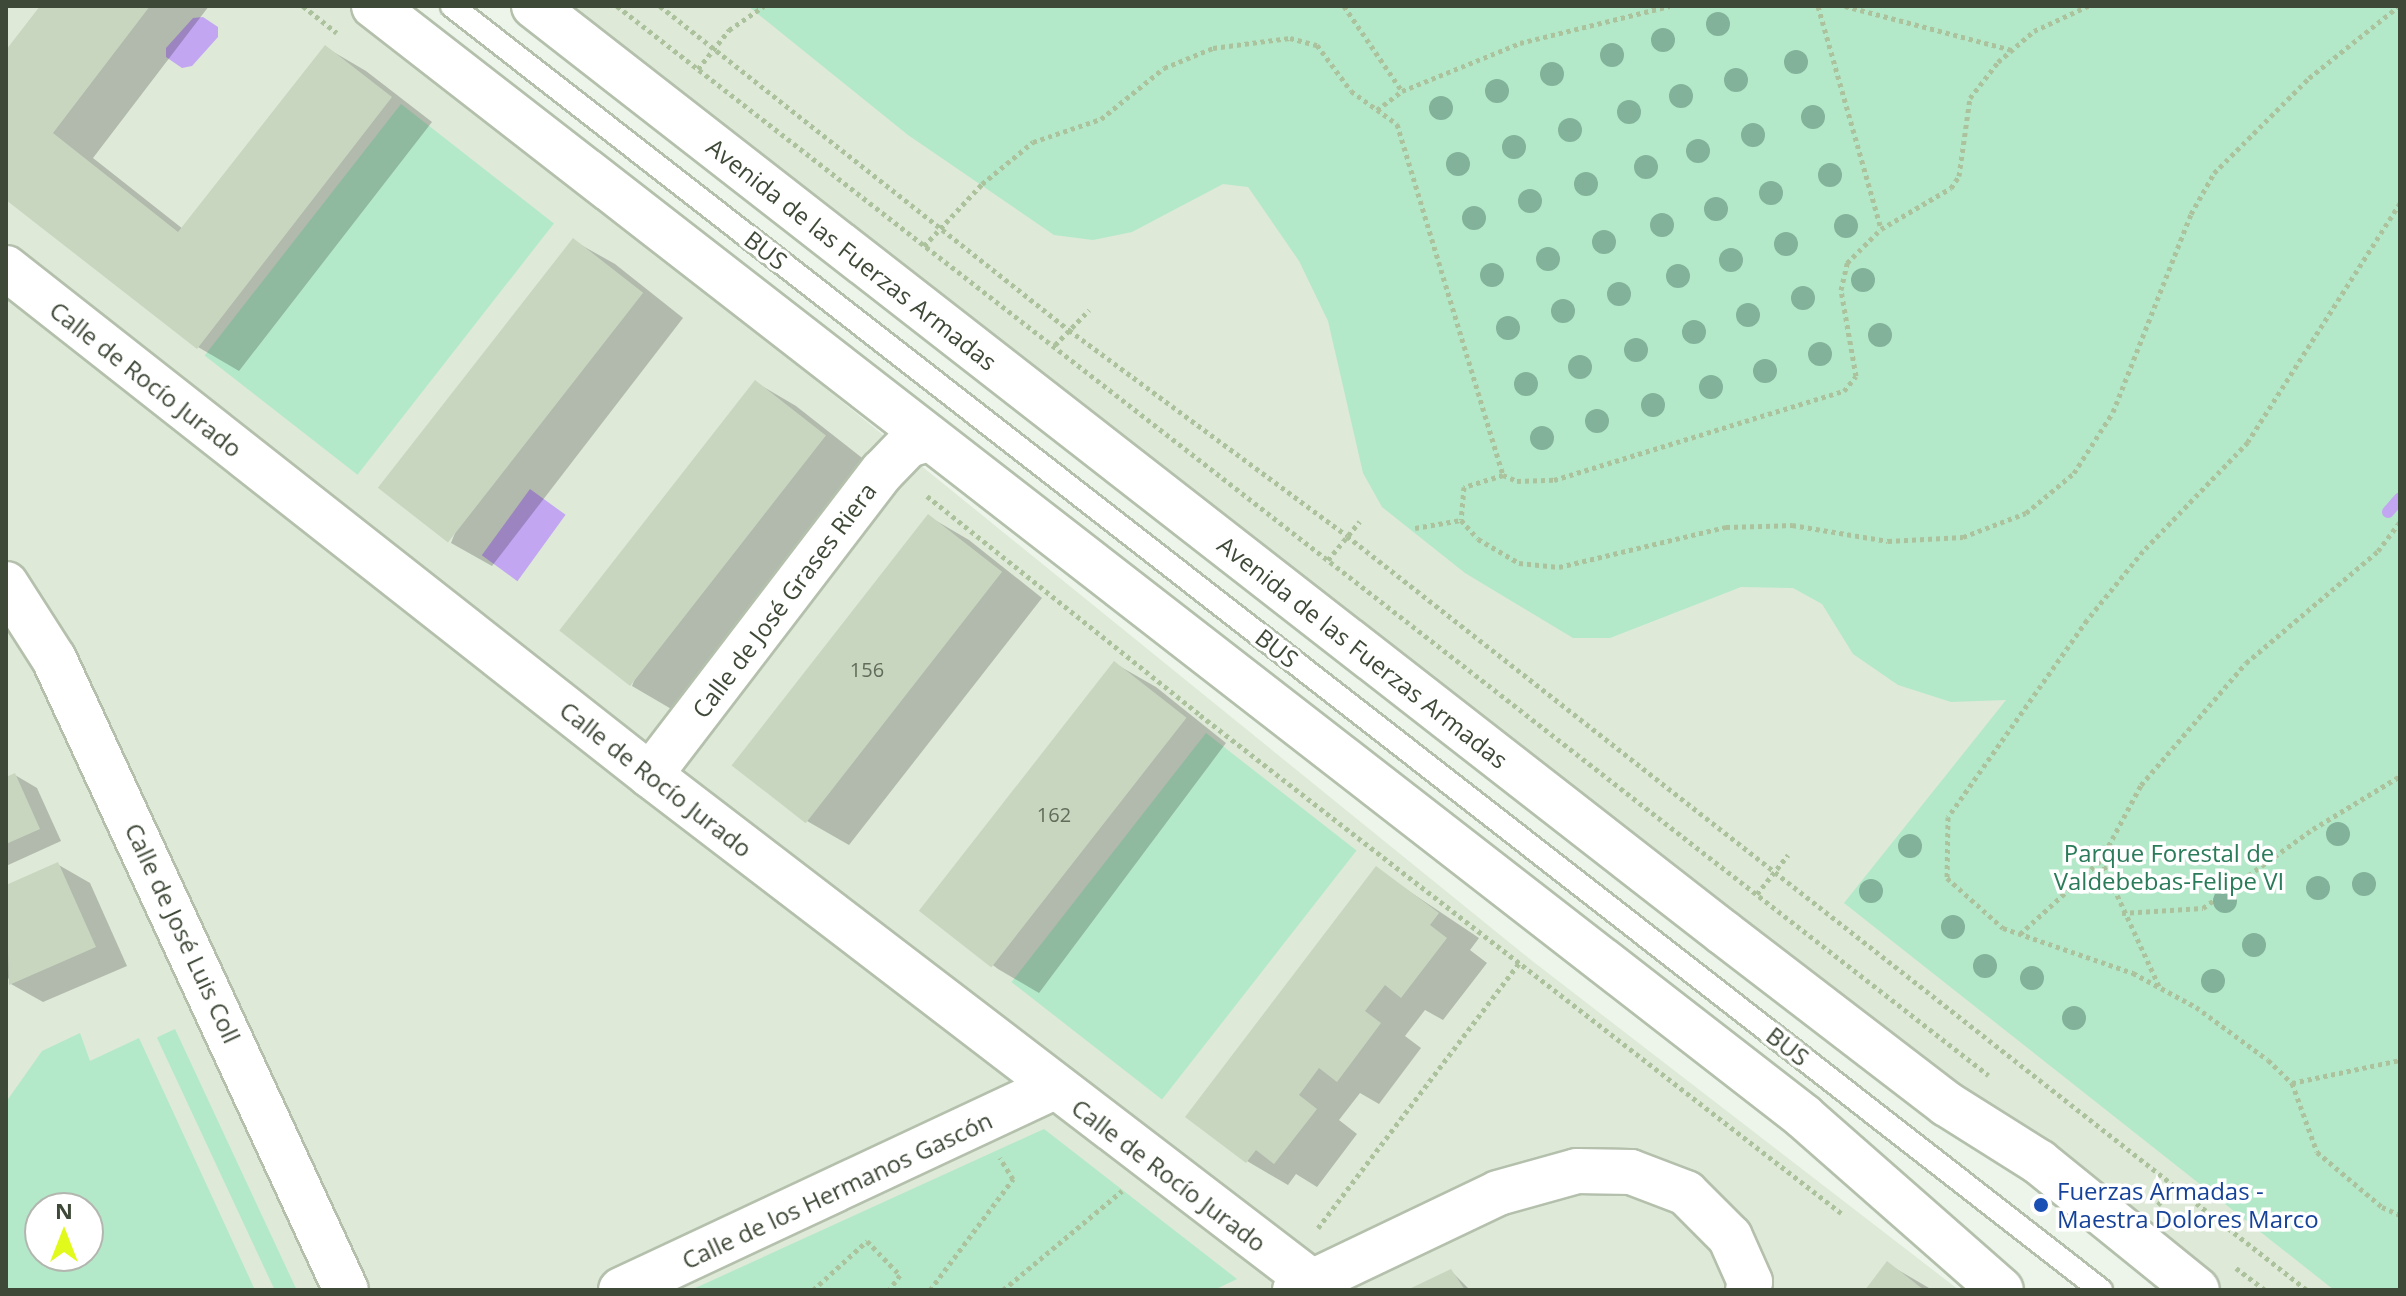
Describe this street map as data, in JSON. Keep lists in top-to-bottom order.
{
  "streets": {
    "street": [
      "Avenida de las Fuerzas Armadas",
      "Calle de Rocío Jurado",
      "Calle de José Grases Riera",
      "Calle de José Luis Coll",
      "Calle de los Hermanos Gascón"
    ],
    "lane": ["BUS"]
  },
  "crossings": [
    ["Calle de Rocío Jurado", "Calle de José Grases Riera"],
    ["Calle de Rocío Jurado", "Calle de los Hermanos Gascón"]
  ],
  "parks": ["Parque Forestal de Valdebebas-Felipe VI"],
  "places": ["Fuerzas Armadas - Maestra Dolores Marco"],
  "house_numbers": ["156", "162"],
  "north": "top"
}
